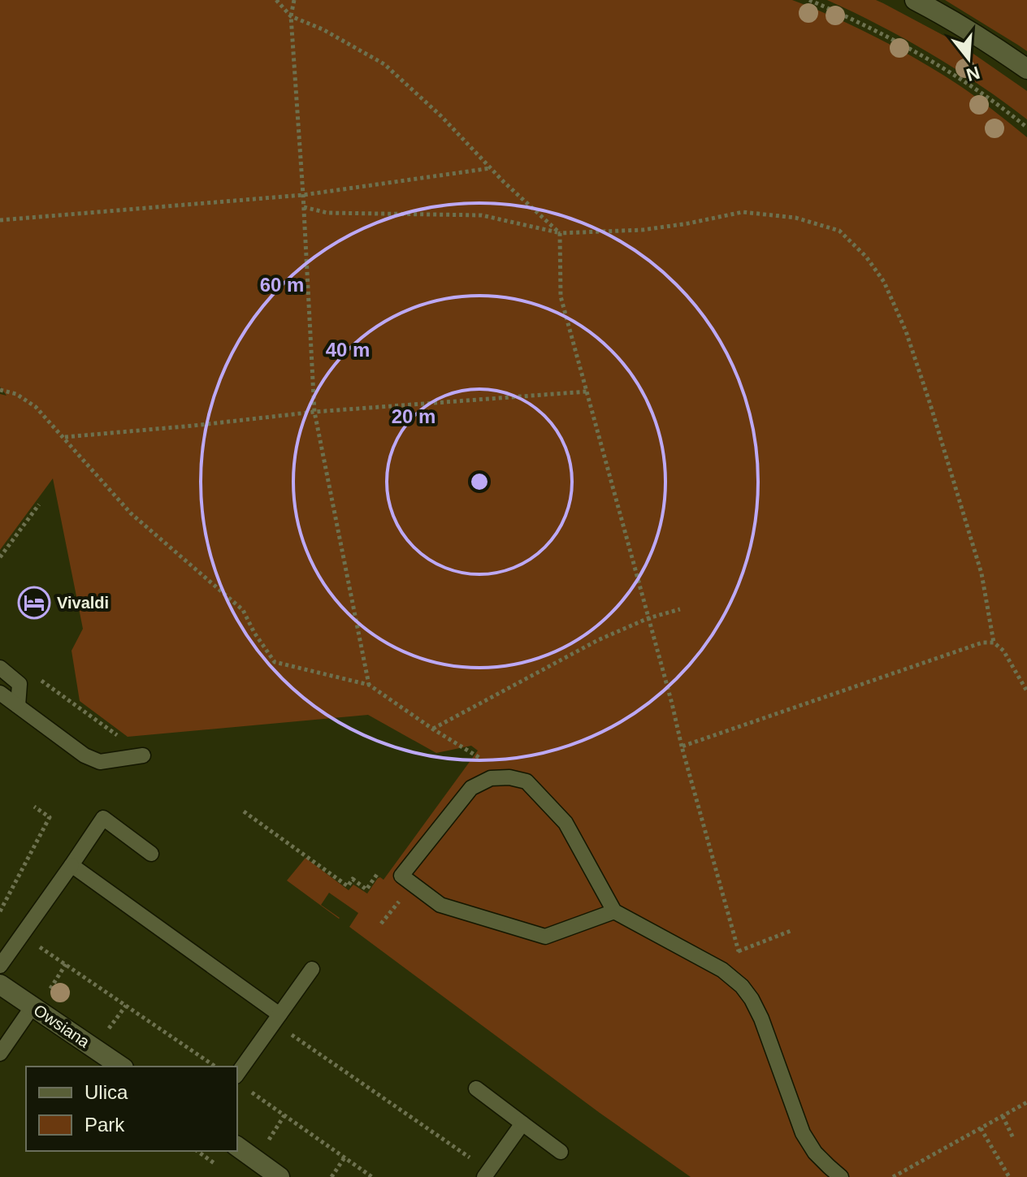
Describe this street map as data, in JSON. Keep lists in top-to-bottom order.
{
  "streets": {
    "street": ["Owsiana"]
  },
  "places": {
    "hotel": ["Vivaldi"]
  },
  "legend": ["Ulica", "Park"],
  "north": "bottom",
  "rings": ["60 m", "40 m", "20 m"]
}
